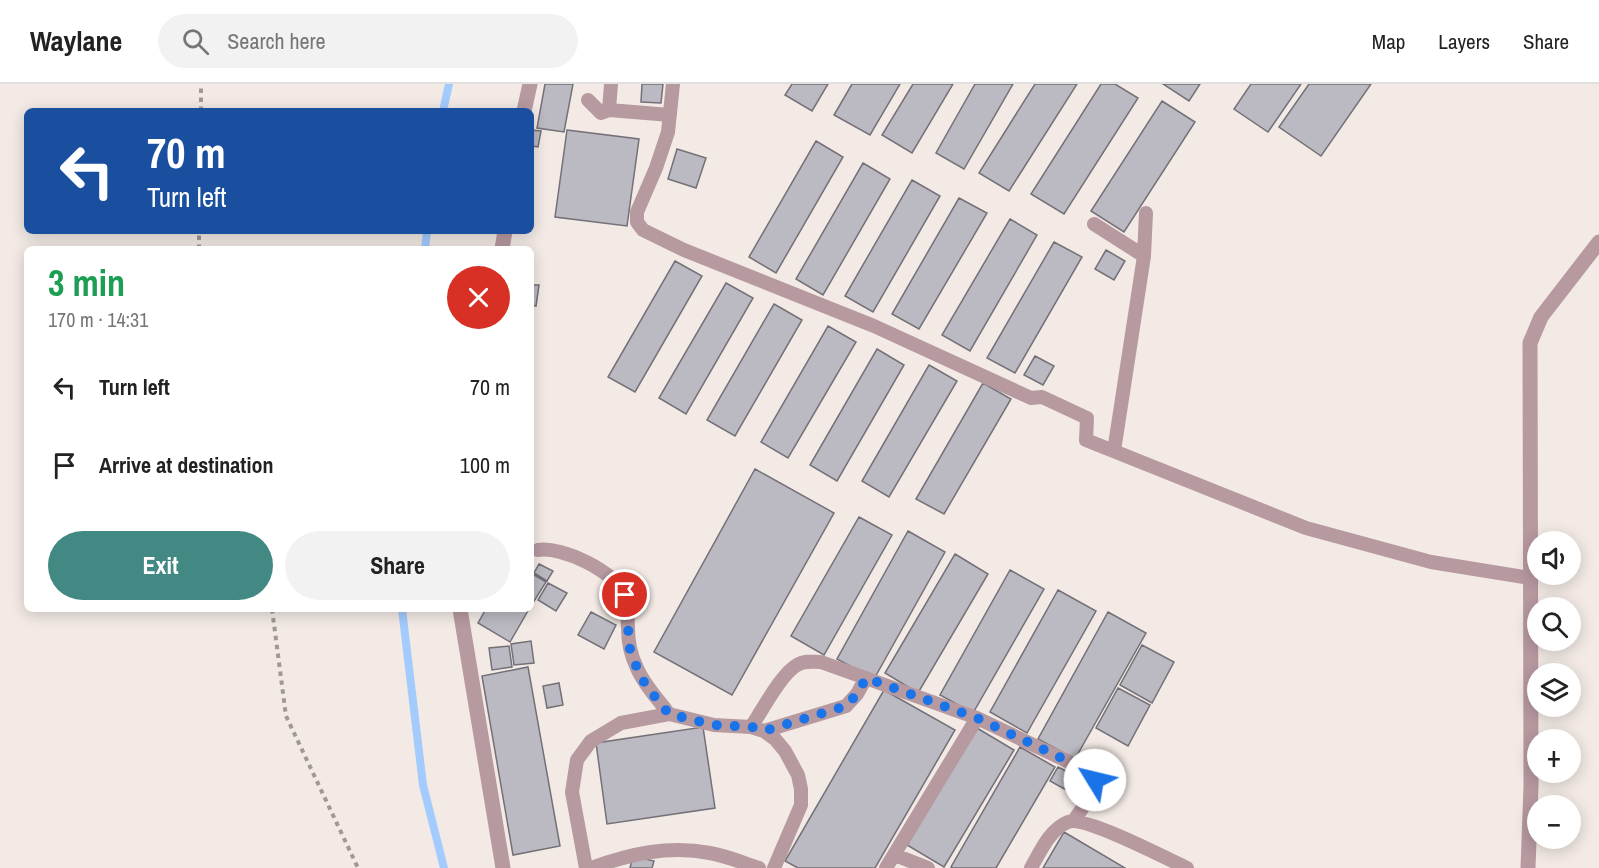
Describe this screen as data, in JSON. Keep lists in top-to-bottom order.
{
  "page": {
    "header": "Waylane",
    "search": "Search here",
    "nav": ["Map", "Layers", "Share"],
    "turn": ["70 m", "Turn left"],
    "heading": ["3 min", "170 m · 14:31"],
    "list": [
      {
        "name": "Turn left",
        "value": "70 m"
      },
      {
        "name": "Arrive at destination",
        "value": "100 m"
      }
    ],
    "buttons": ["Exit", "Share"],
    "map_buttons": ["+", "−"]
  }
}
